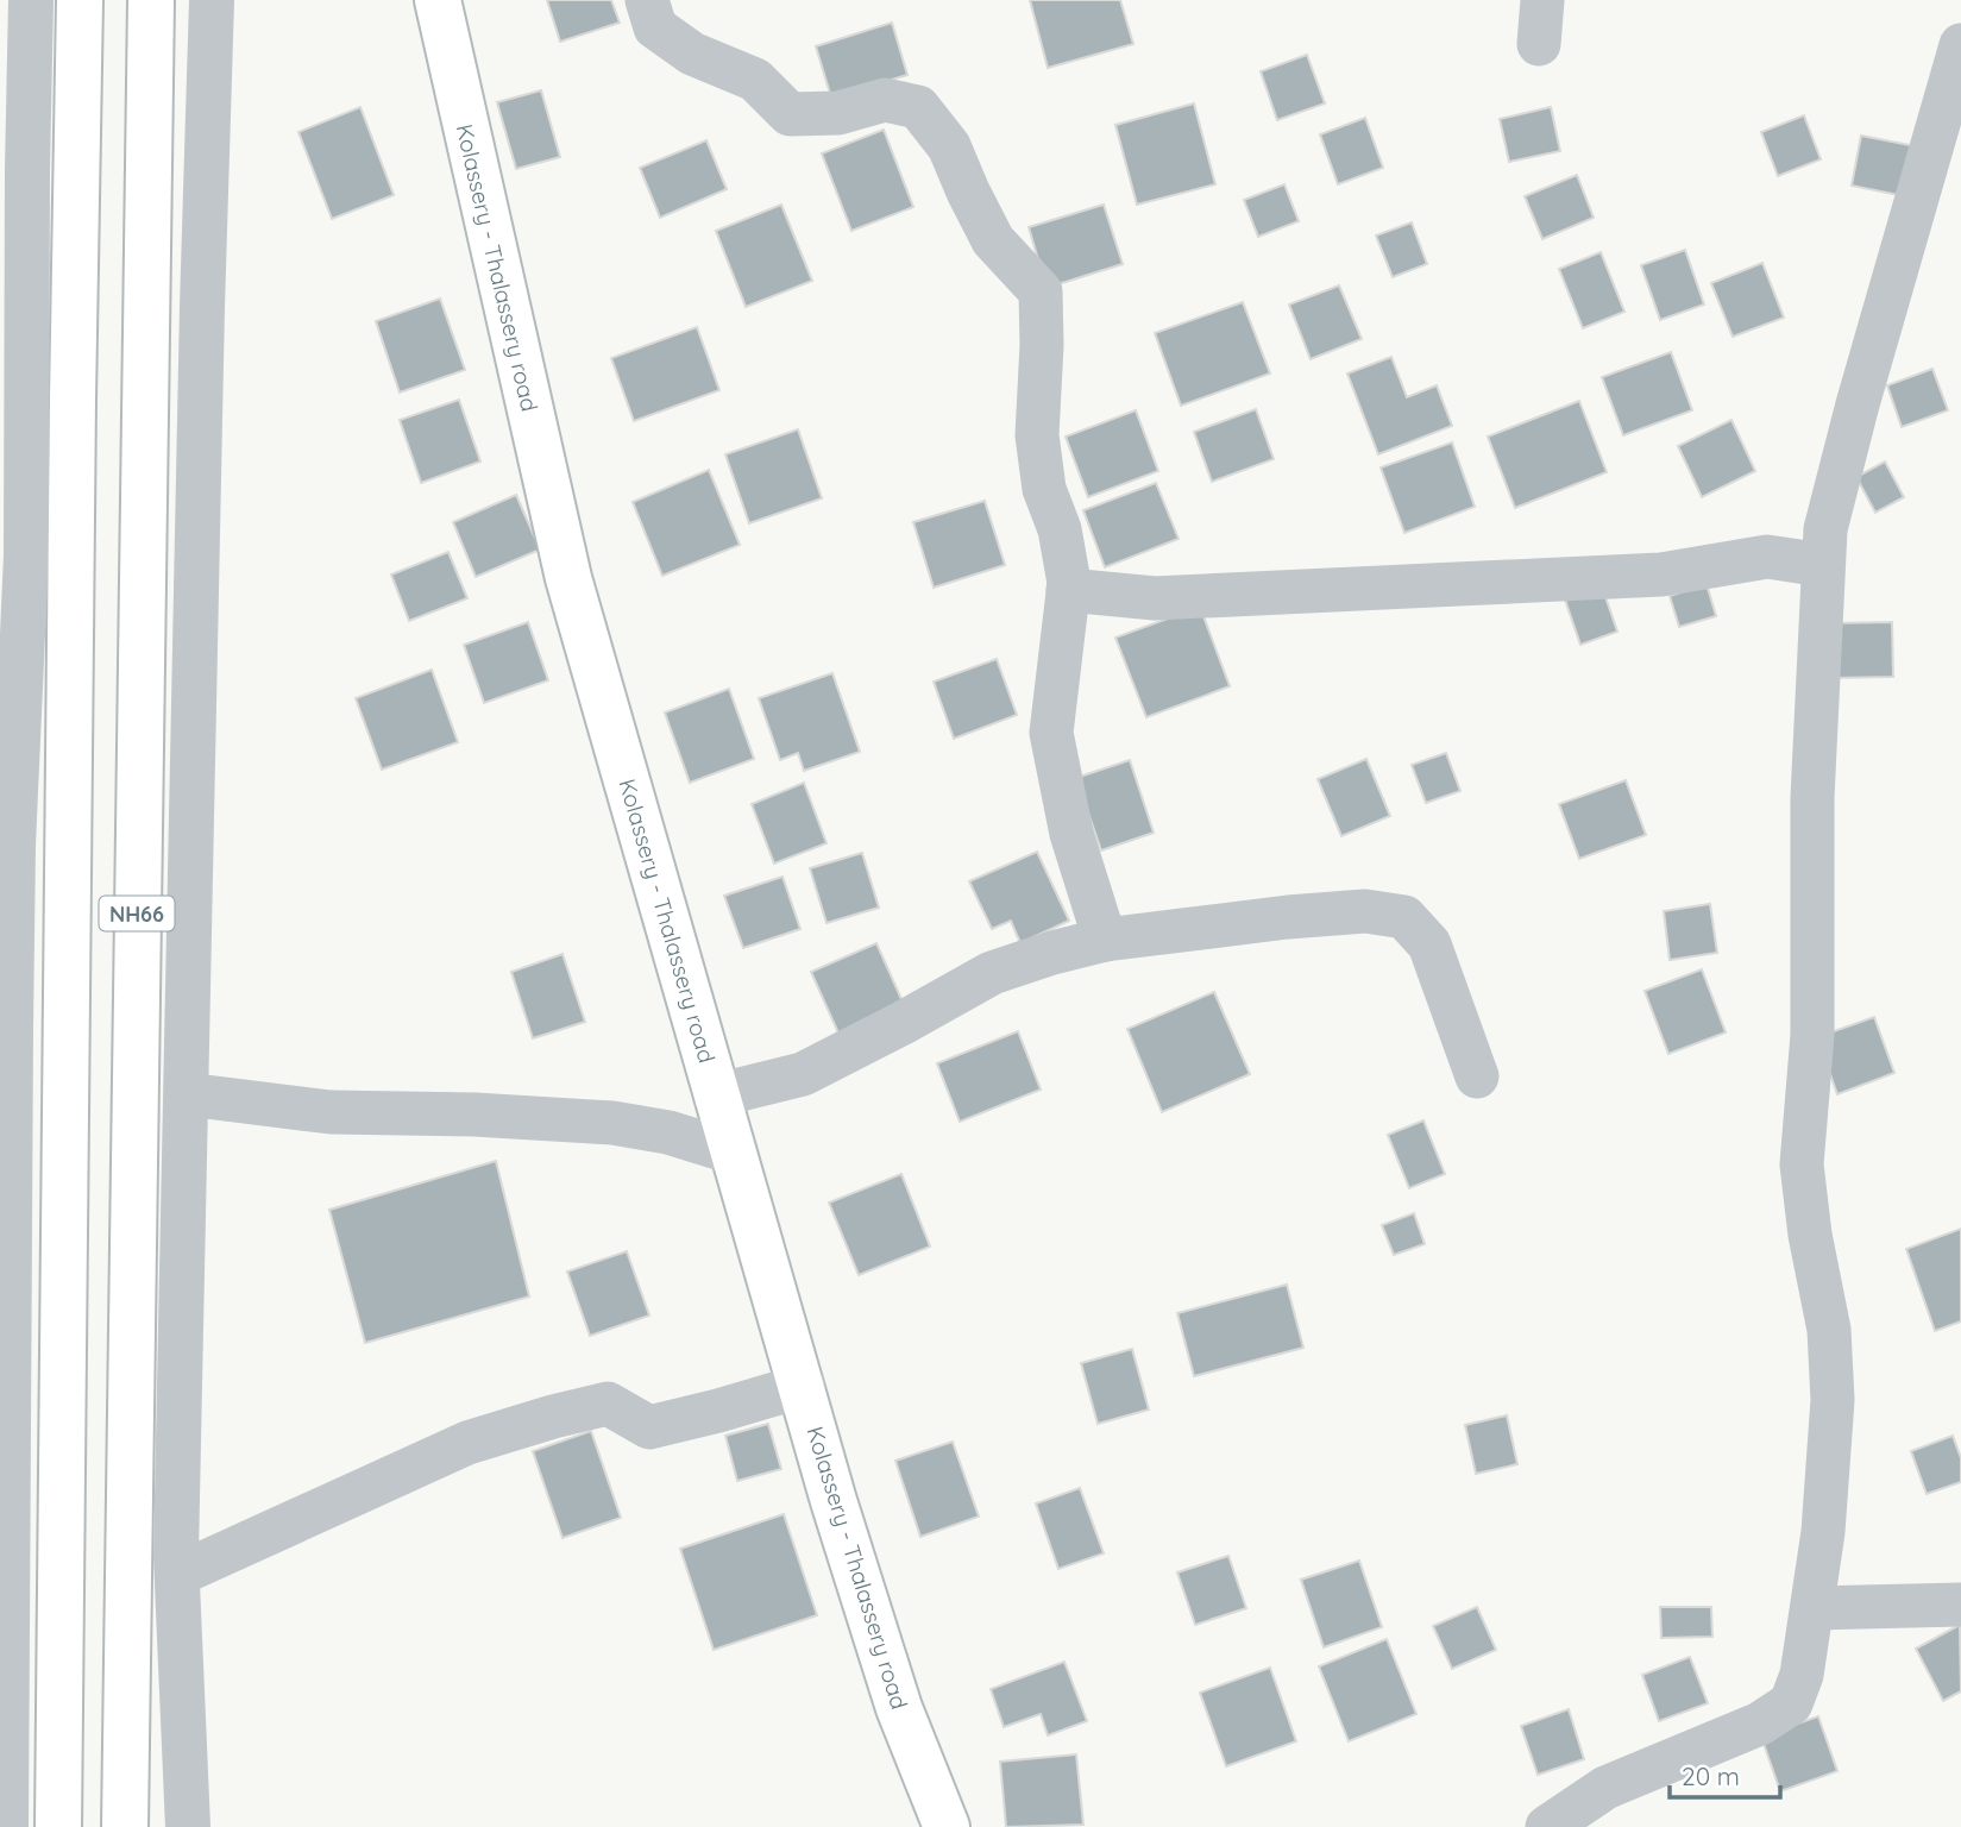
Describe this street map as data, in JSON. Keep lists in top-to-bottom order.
{
  "streets": {
    "main road": ["Kolassery - Thalassery road", "NH66"]
  },
  "scale_bar": "20 m"
}
